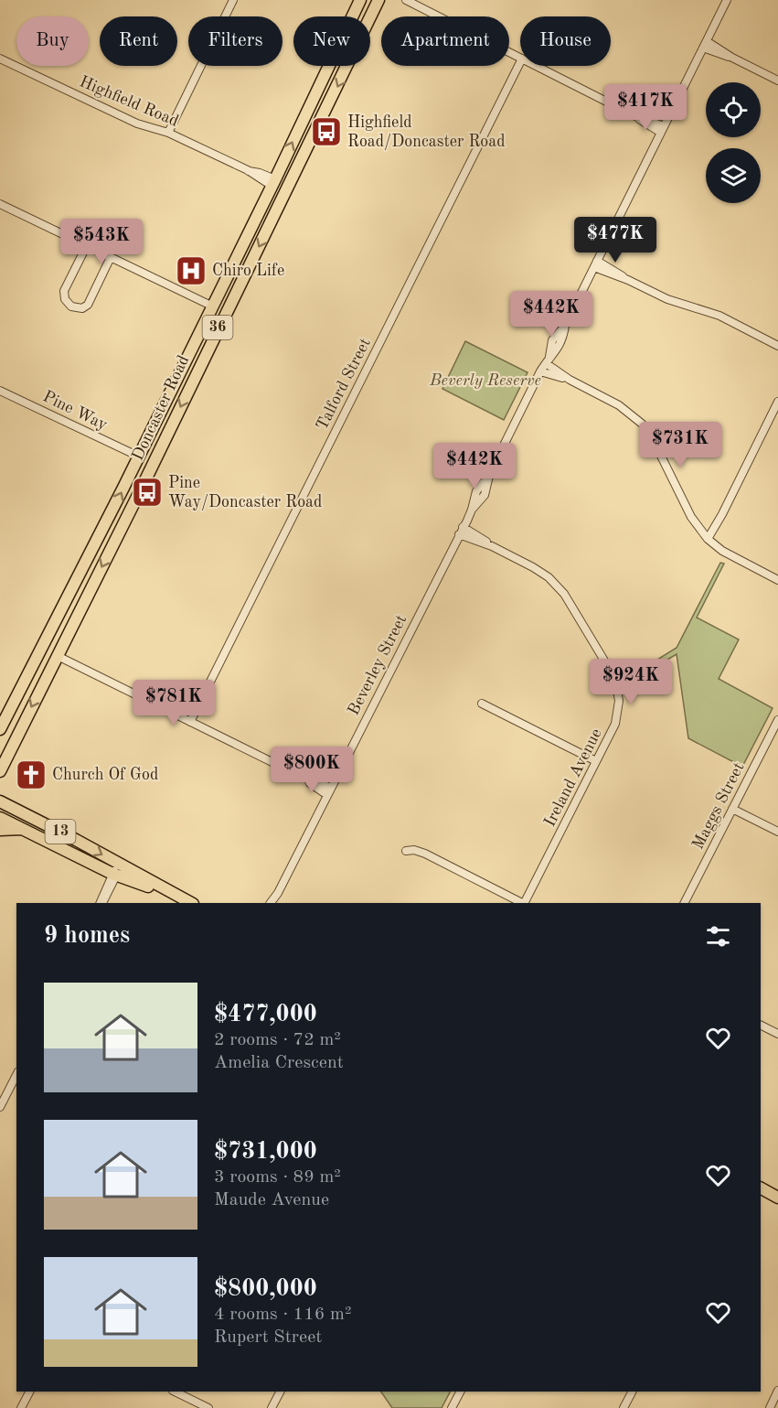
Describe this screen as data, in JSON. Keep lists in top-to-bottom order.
{
  "streets": {
    "main road": ["36", "Doncaster Road", "13"],
    "street": [
      "Highfield Road",
      "Talford Street",
      "Pine Way",
      "Beverley Street",
      "Ireland Avenue",
      "Maggs Street"
    ]
  },
  "crossings": [
    ["Highfield Road", "Doncaster Road"],
    ["Doncaster Road", "Pine Way"],
    ["Beverley Street", "Ireland Avenue"]
  ],
  "parks": ["Beverly Reserve"],
  "places": {
    "bus stop": ["Highfield Road/Doncaster Road", "Pine Way/Doncaster Road"],
    "hospital": ["Chiro Life"],
    "church": ["Church Of God"]
  },
  "page": {
    "chip": [
      "Buy",
      "Rent",
      "Filters",
      "New",
      "Apartment",
      "House"
    ],
    "price": [
      "$417K",
      "$477K",
      "$543K",
      "$442K",
      "$731K",
      "$442K",
      "$924K",
      "$781K",
      "$800K"
    ],
    "heading": "9 homes",
    "list": [
      {
        "name": "$477,000",
        "note": "2 rooms · 72 m² · Amelia Crescent"
      },
      {
        "name": "$731,000",
        "note": "3 rooms · 89 m² · Maude Avenue"
      },
      {
        "name": "$800,000",
        "note": "4 rooms · 116 m² · Rupert Street"
      }
    ]
  }
}
